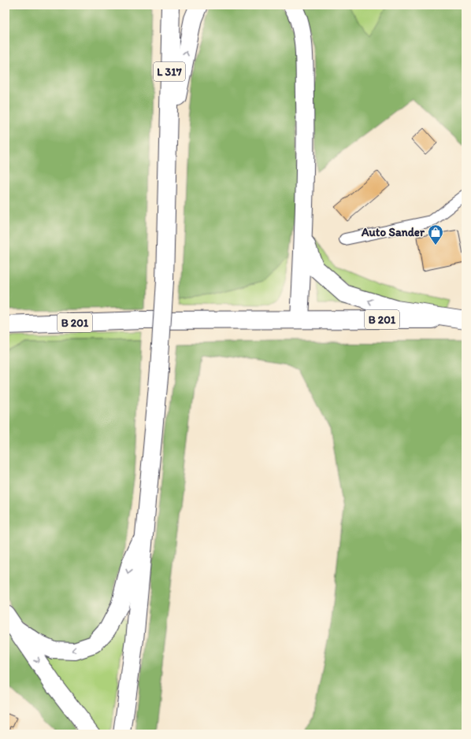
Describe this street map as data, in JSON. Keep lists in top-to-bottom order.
{
  "streets": {
    "main road": ["L 317", "B 201"]
  },
  "places": {
    "shop": ["Auto Sander"]
  }
}
